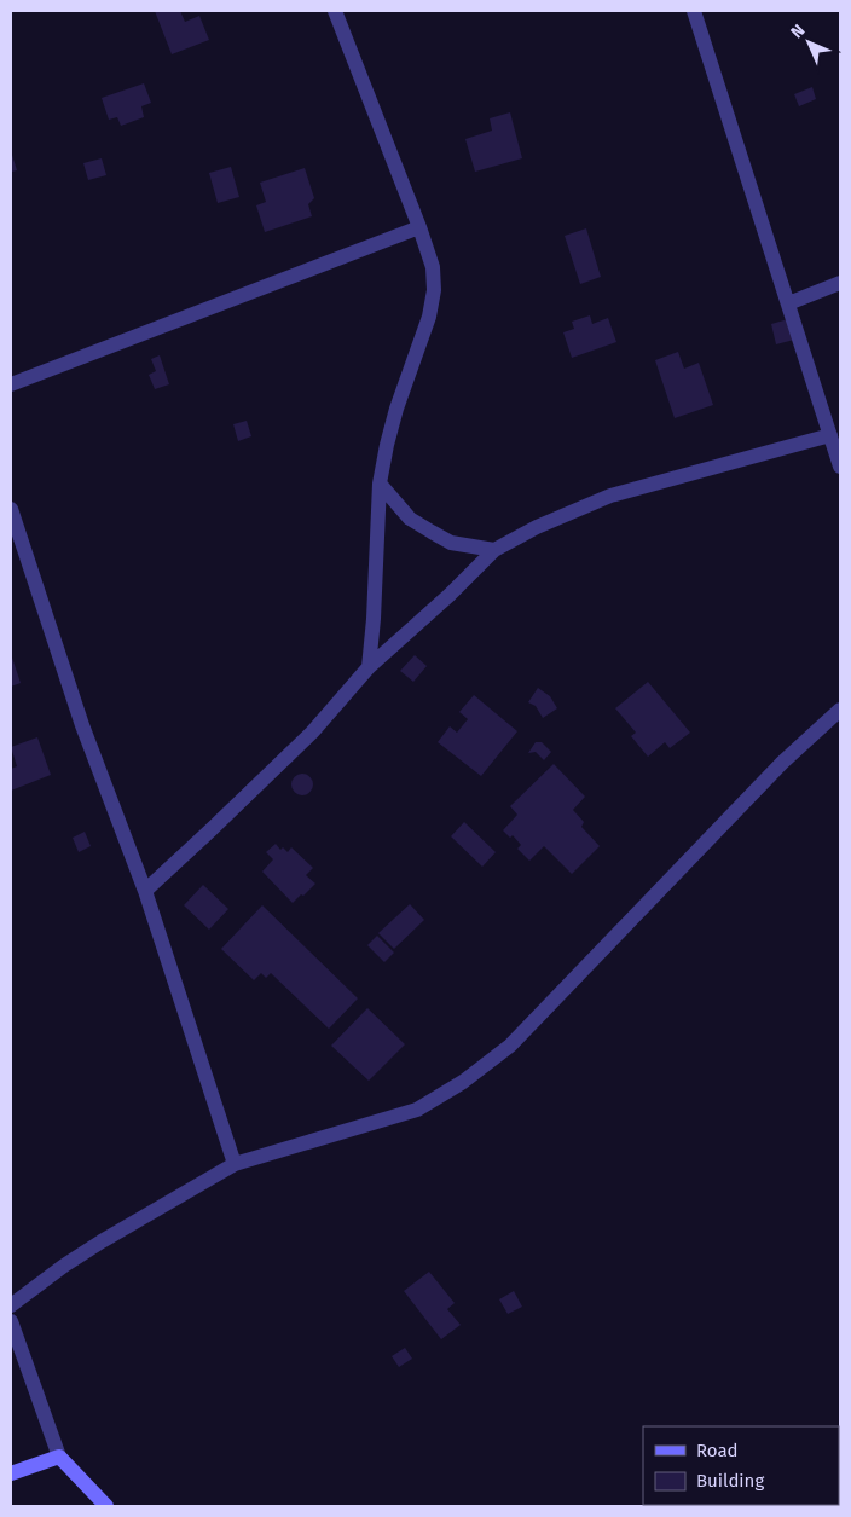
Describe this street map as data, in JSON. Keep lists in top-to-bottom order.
{
  "legend": ["Road", "Building"],
  "north": "top left"
}
